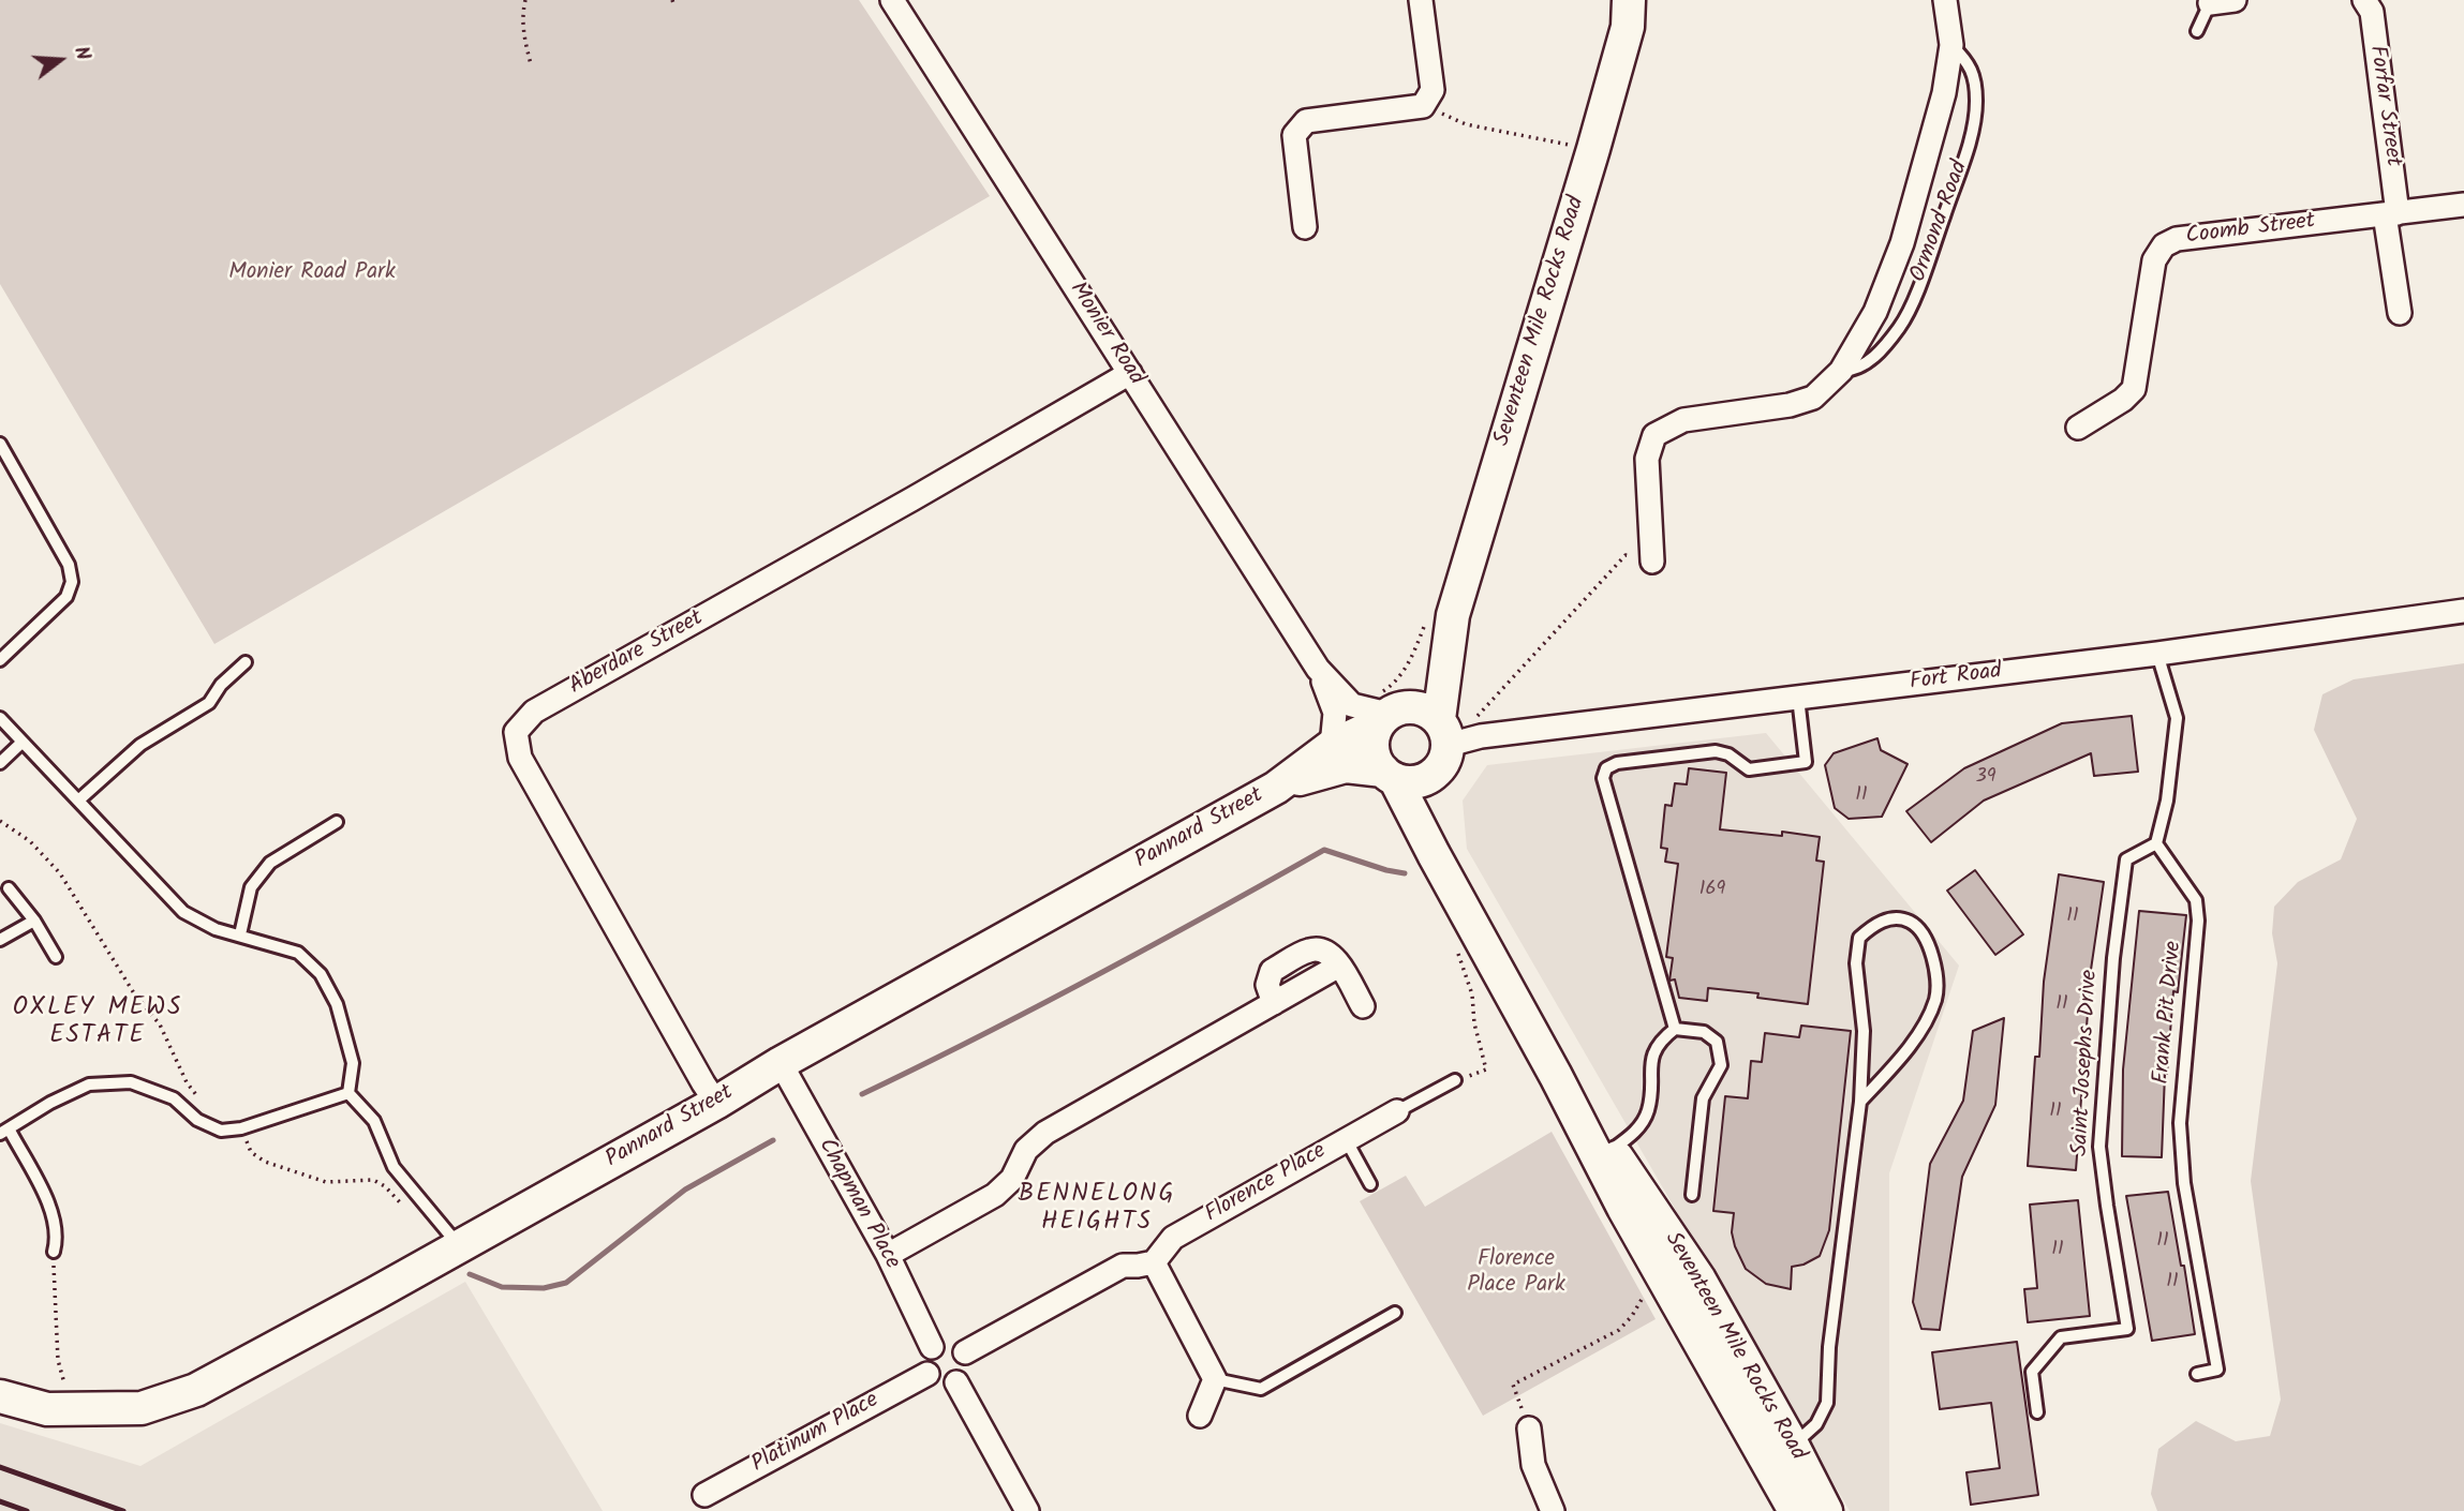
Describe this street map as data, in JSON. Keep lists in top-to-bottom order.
{
  "streets": {
    "main road": ["Seventeen Mile Rocks Road", "Pannard Street"],
    "street": [
      "Forfar Street",
      "Ormond Road",
      "Coomb Street",
      "Monier Road",
      "Aberdare Street",
      "Fort Road",
      "Florence Place",
      "Chapman Place",
      "Platinum Place"
    ],
    "lane": ["Frank Pit Drive", "Saint Josephs Drive"]
  },
  "crossings": [
    ["Forfar Street", "Coomb Street"],
    ["Seventeen Mile Rocks Road", "Monier Road"],
    ["Seventeen Mile Rocks Road", "Fort Road"],
    ["Seventeen Mile Rocks Road", "Pannard Street"],
    ["Monier Road", "Aberdare Street"],
    ["Monier Road", "Fort Road"],
    ["Monier Road", "Pannard Street"],
    ["Aberdare Street", "Pannard Street"],
    ["Fort Road", "Pannard Street"],
    ["Pannard Street", "Chapman Place"],
    ["Frank Pit Drive", "Saint Josephs Drive"],
    ["Chapman Place", "Platinum Place"]
  ],
  "districts": ["OXLEY MEWS ESTATE", "BENNELONG HEIGHTS"],
  "parks": ["Monier Road Park", "Florence Place Park"],
  "house_numbers": [
    "39",
    "11",
    "169",
    "11",
    "11",
    "11",
    "11",
    "11",
    "11"
  ],
  "north": "right"
}
